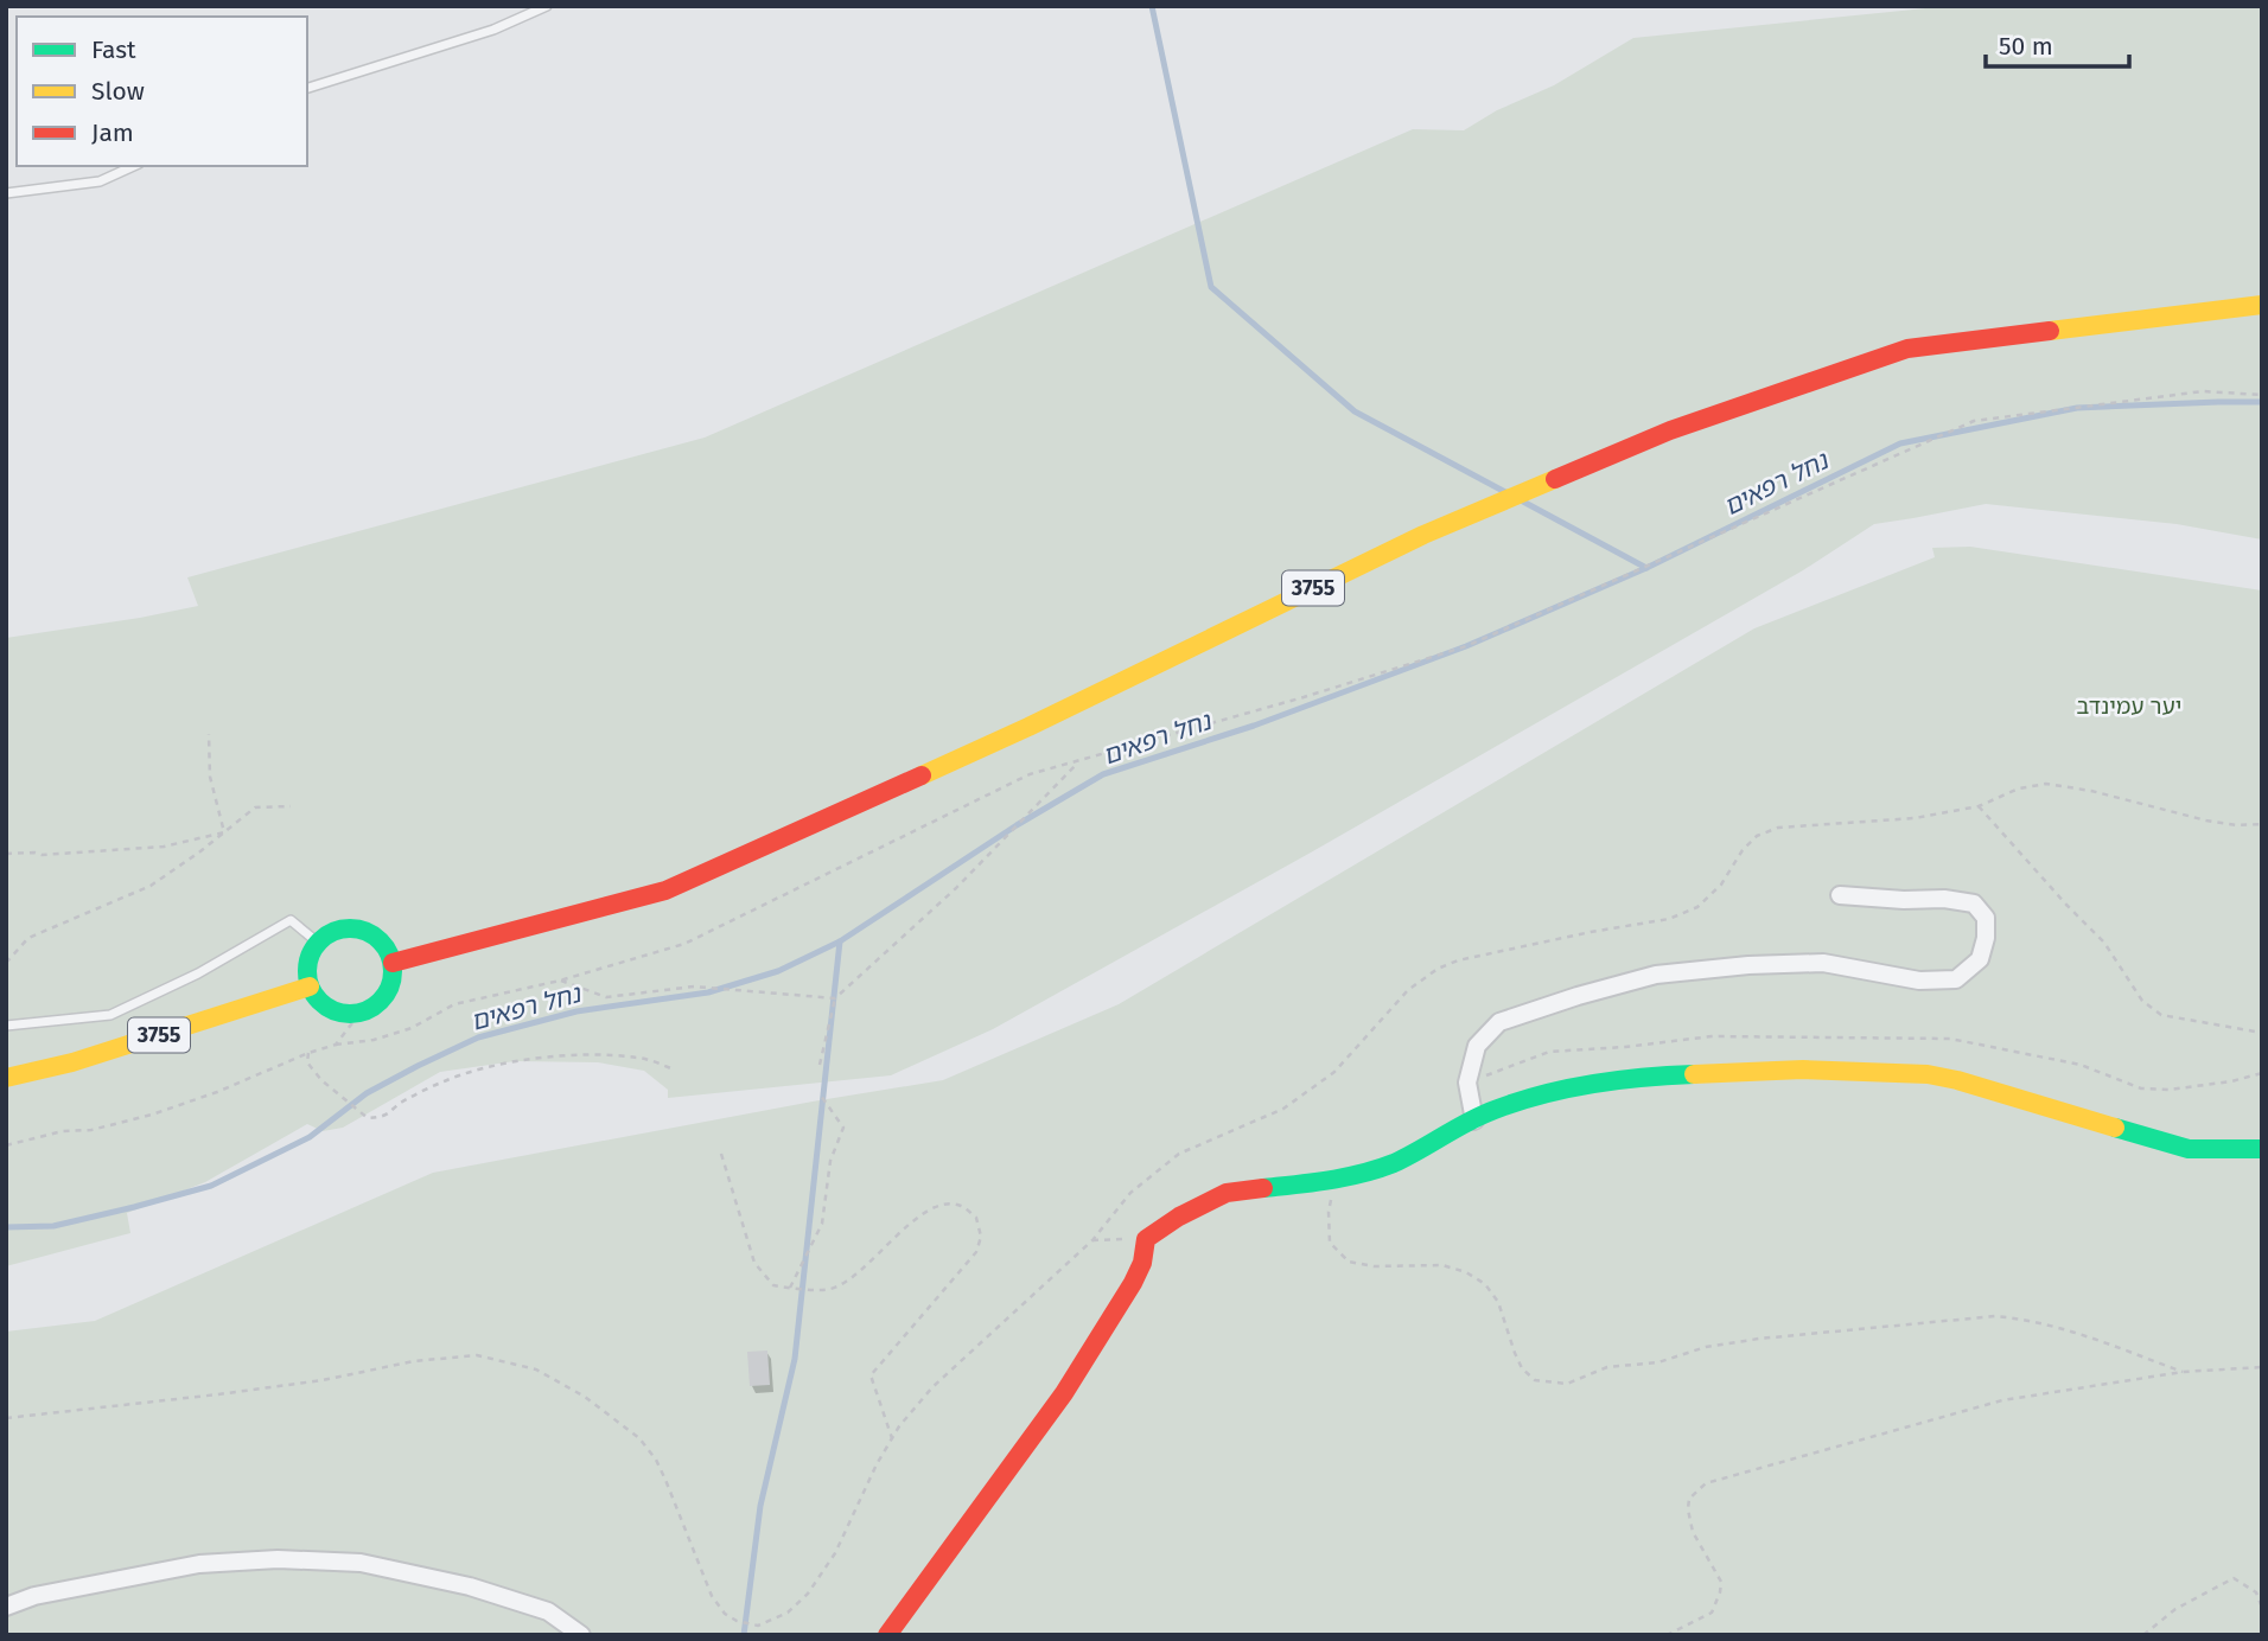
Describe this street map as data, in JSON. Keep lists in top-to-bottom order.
{
  "streets": {
    "main road": ["3755"]
  },
  "water": ["נחל רפאים"],
  "parks": ["יער עמינדב"],
  "legend": ["Fast", "Slow", "Jam"],
  "scale_bar": "50 m"
}
